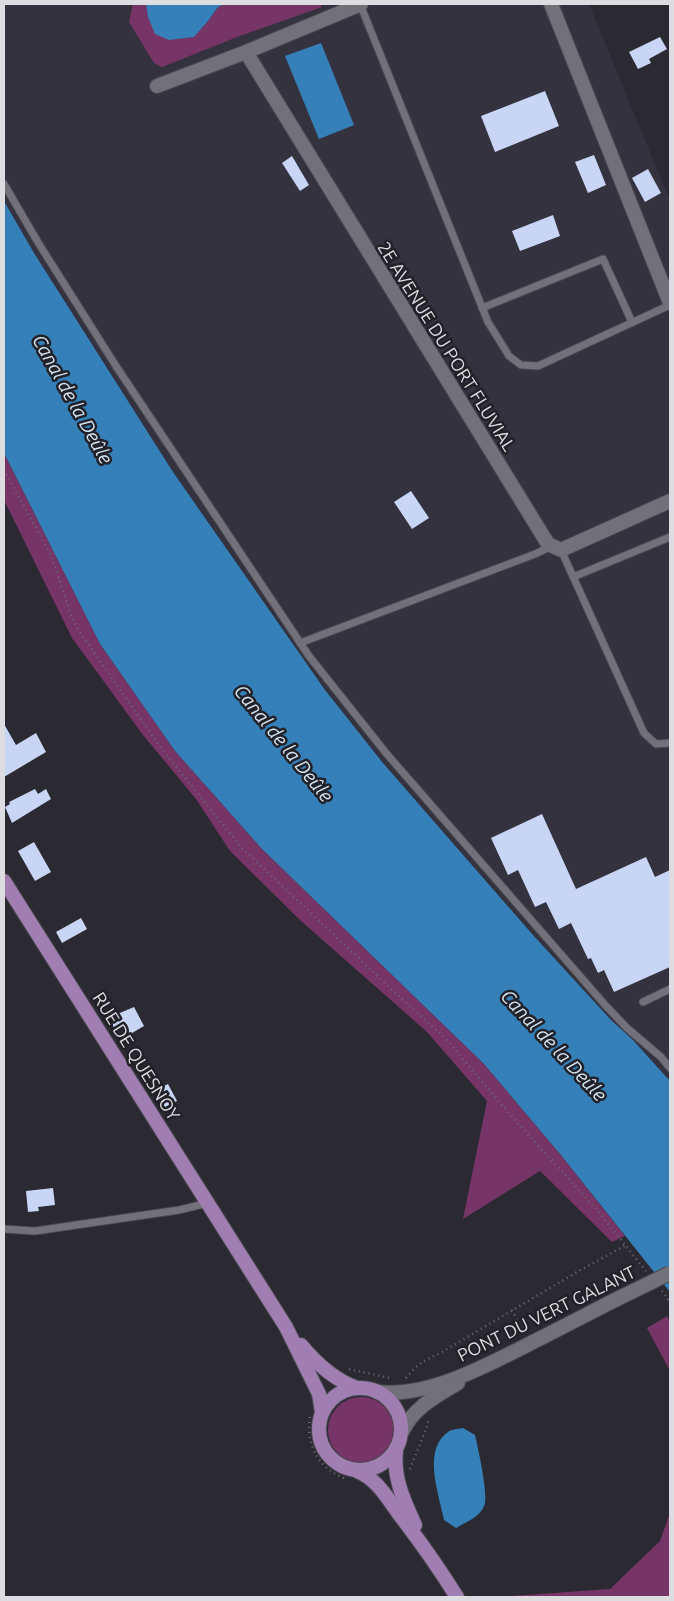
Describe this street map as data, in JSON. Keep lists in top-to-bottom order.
{
  "streets": {
    "main road": ["RUE DE QUESNOY"],
    "street": ["2E AVENUE DU PORT FLUVIAL", "PONT DU VERT GALANT"]
  },
  "water": ["Canal de la Deûle"]
}
